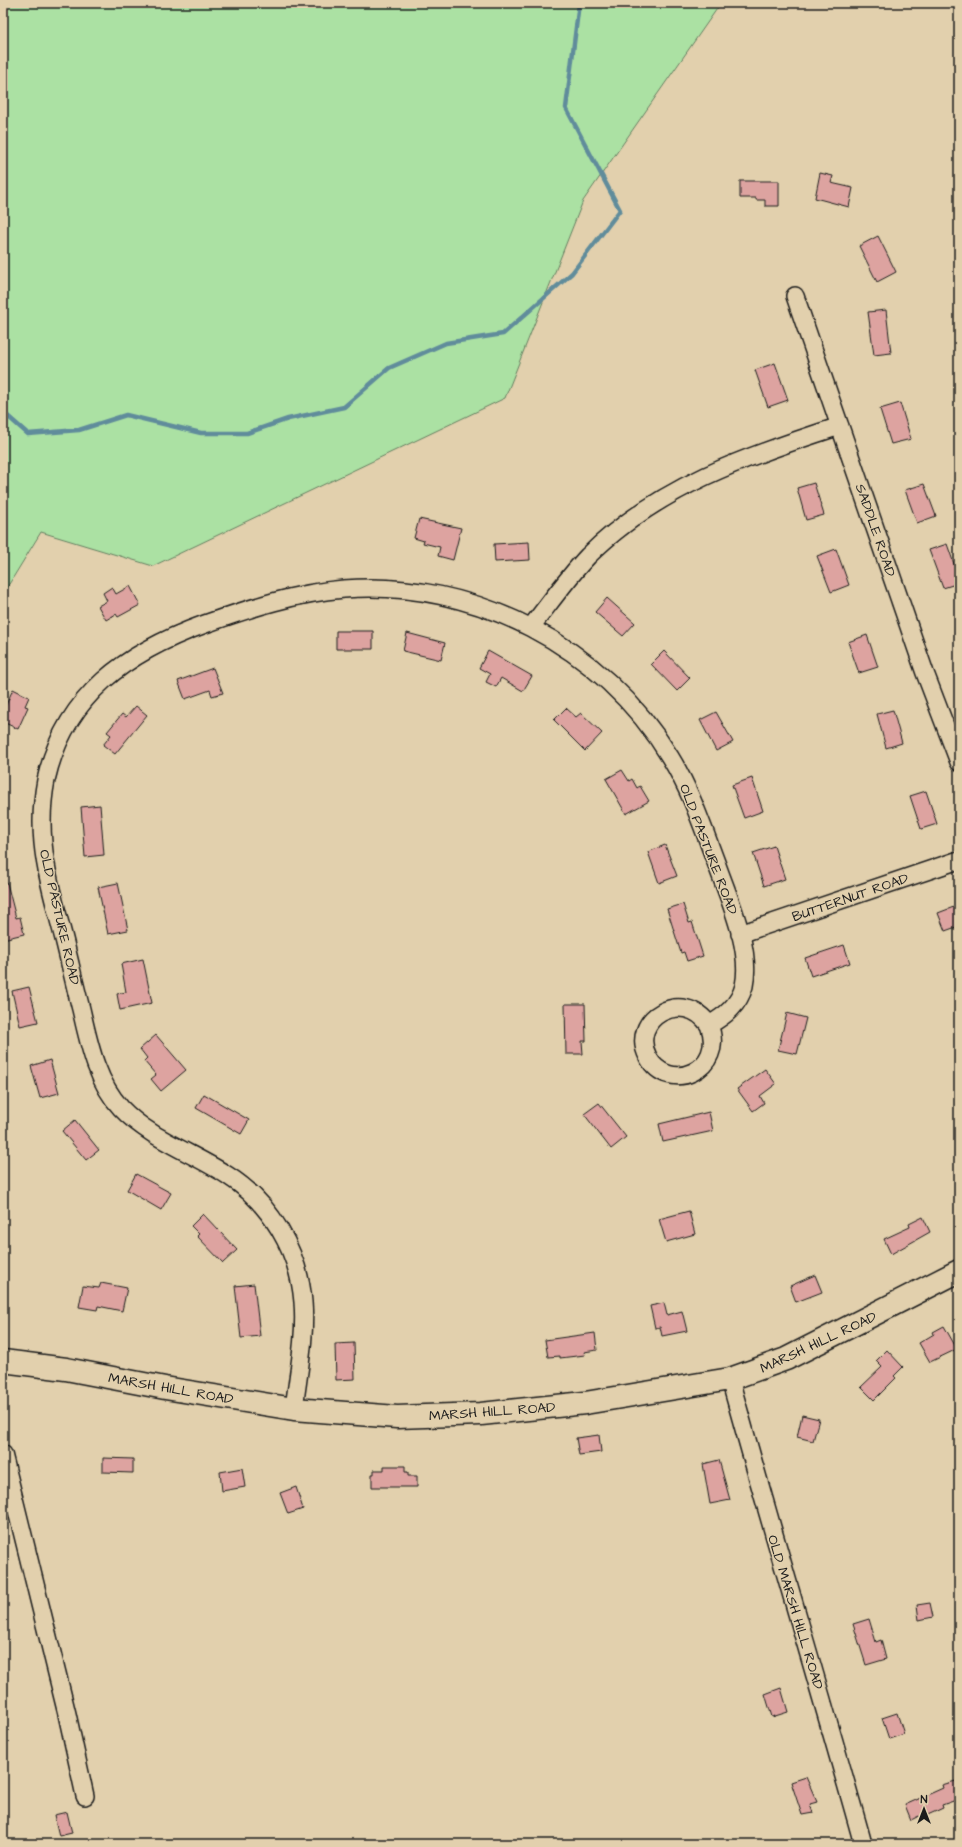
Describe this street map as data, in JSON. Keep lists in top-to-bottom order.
{
  "streets": {
    "street": [
      "SADDLE ROAD",
      "OLD PASTURE ROAD",
      "BUTTERNUT ROAD",
      "MARSH HILL ROAD",
      "OLD MARSH HILL ROAD"
    ]
  },
  "crossings": [
    ["OLD PASTURE ROAD", "BUTTERNUT ROAD"],
    ["OLD PASTURE ROAD", "MARSH HILL ROAD"],
    ["MARSH HILL ROAD", "OLD MARSH HILL ROAD"]
  ],
  "north": "top"
}
